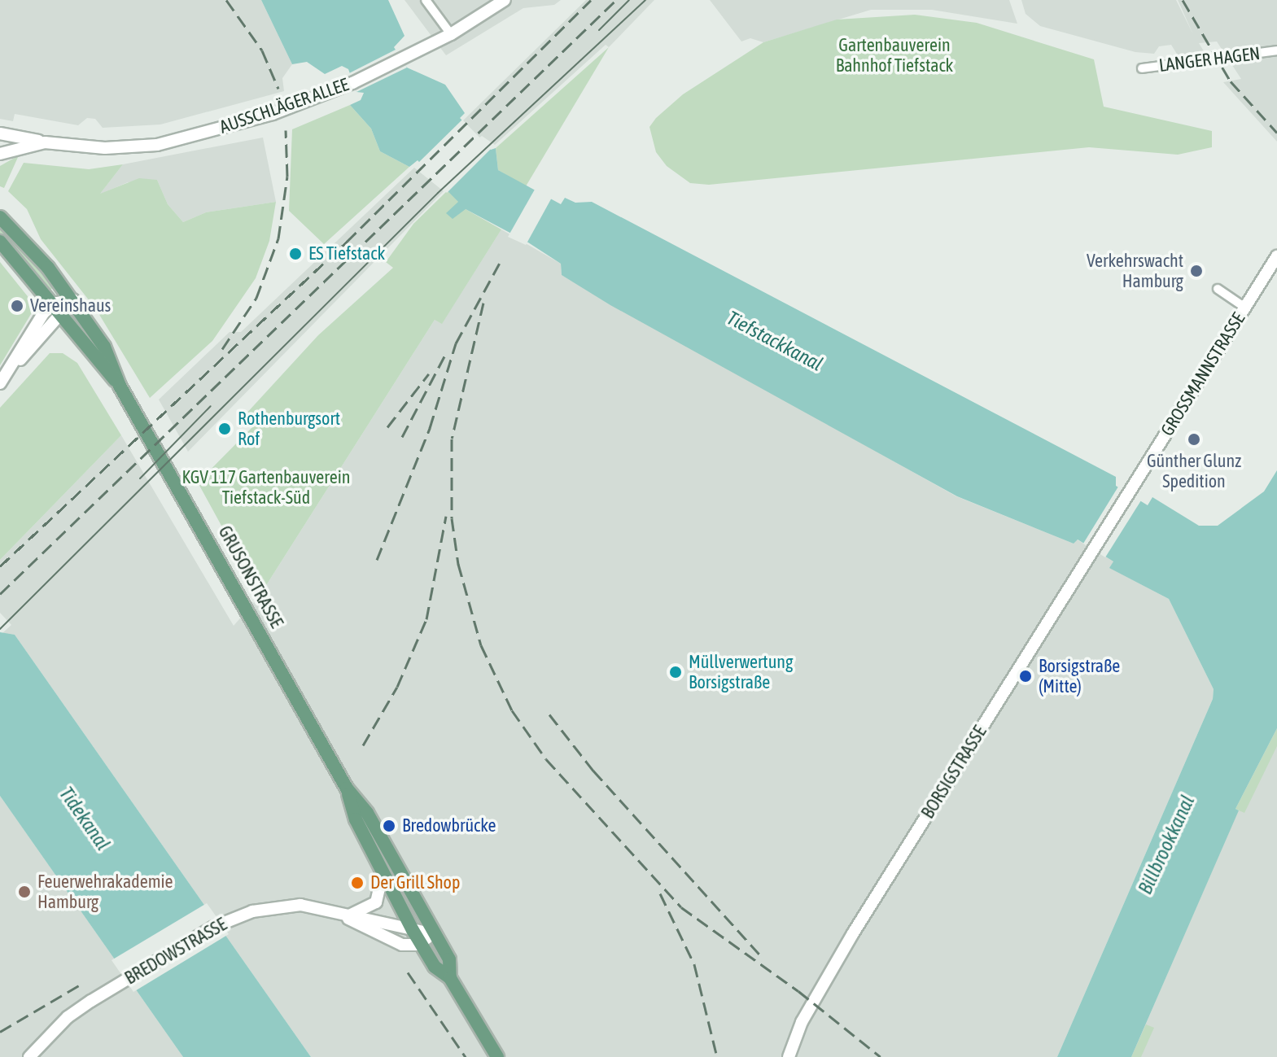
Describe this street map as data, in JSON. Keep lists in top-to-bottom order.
{
  "streets": {
    "main road": ["GRUSONSTRASSE"],
    "street": [
      "LANGER HAGEN",
      "AUSSCHLÄGER ALLEE",
      "GROSSMANNSTRASSE",
      "BORSIGSTRASSE",
      "BREDOWSTRASSE"
    ]
  },
  "crossings": [
    ["GROSSMANNSTRASSE", "BORSIGSTRASSE"],
    ["GRUSONSTRASSE", "BREDOWSTRASSE"]
  ],
  "water": ["Tiefstackkanal", "Tidekanal", "Billbrookkanal"],
  "parks": ["Gartenbauverein Bahnhof Tiefstack", "KGV 117 Gartenbauverein Tiefstack-Süd"],
  "places": [
    "ES Tiefstack",
    "Verkehrswacht Hamburg",
    "Vereinshaus",
    "Rothenburgsort Rof",
    "Günther Glunz Spedition",
    "Müllverwertung Borsigstraße",
    "Borsigstraße (Mitte)",
    "Bredowbrücke",
    "Der Grill Shop",
    "Feuerwehrakademie Hamburg"
  ]
}
